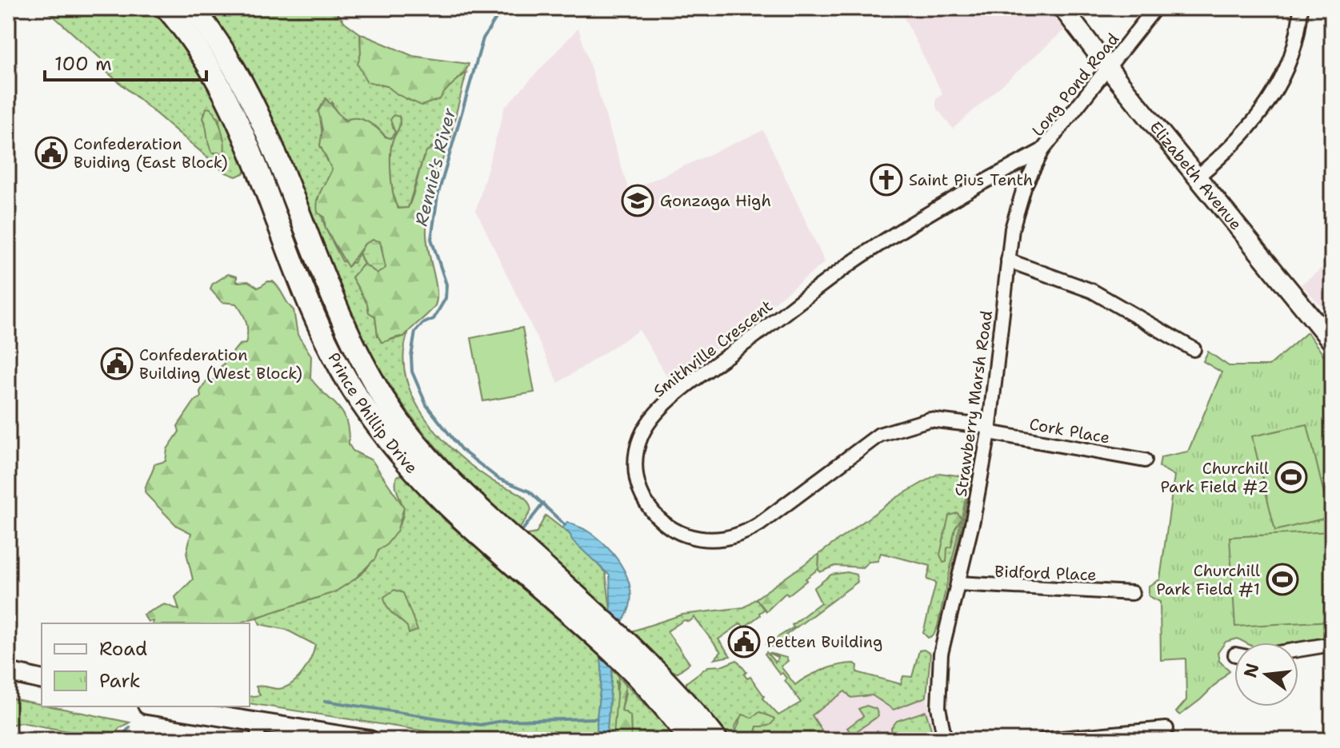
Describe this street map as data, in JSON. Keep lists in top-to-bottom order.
{
  "streets": {
    "main road": ["Elizabeth Avenue", "Prince Phillip Drive"],
    "street": [
      "Long Pond Road",
      "Smithville Crescent",
      "Strawberry Marsh Road",
      "Cork Place",
      "Bidford Place"
    ]
  },
  "crossings": [
    ["Long Pond Road", "Elizabeth Avenue"],
    ["Long Pond Road", "Smithville Crescent"],
    ["Long Pond Road", "Strawberry Marsh Road"],
    ["Smithville Crescent", "Strawberry Marsh Road"],
    ["Smithville Crescent", "Cork Place"],
    ["Strawberry Marsh Road", "Cork Place"],
    ["Strawberry Marsh Road", "Bidford Place"]
  ],
  "water": ["Rennie's River"],
  "places": {
    "public building": ["Confederation Buiding (East Block)", "Confederation Building (West Block)", "Petten Building"],
    "church": ["Saint Pius Tenth"],
    "school or university": ["Gonzaga High"],
    "sports": ["Churchill Park Field #2", "Churchill Park Field #1"]
  },
  "legend": ["Road", "Park"],
  "scale_bar": "100 m",
  "north": "left"
}
